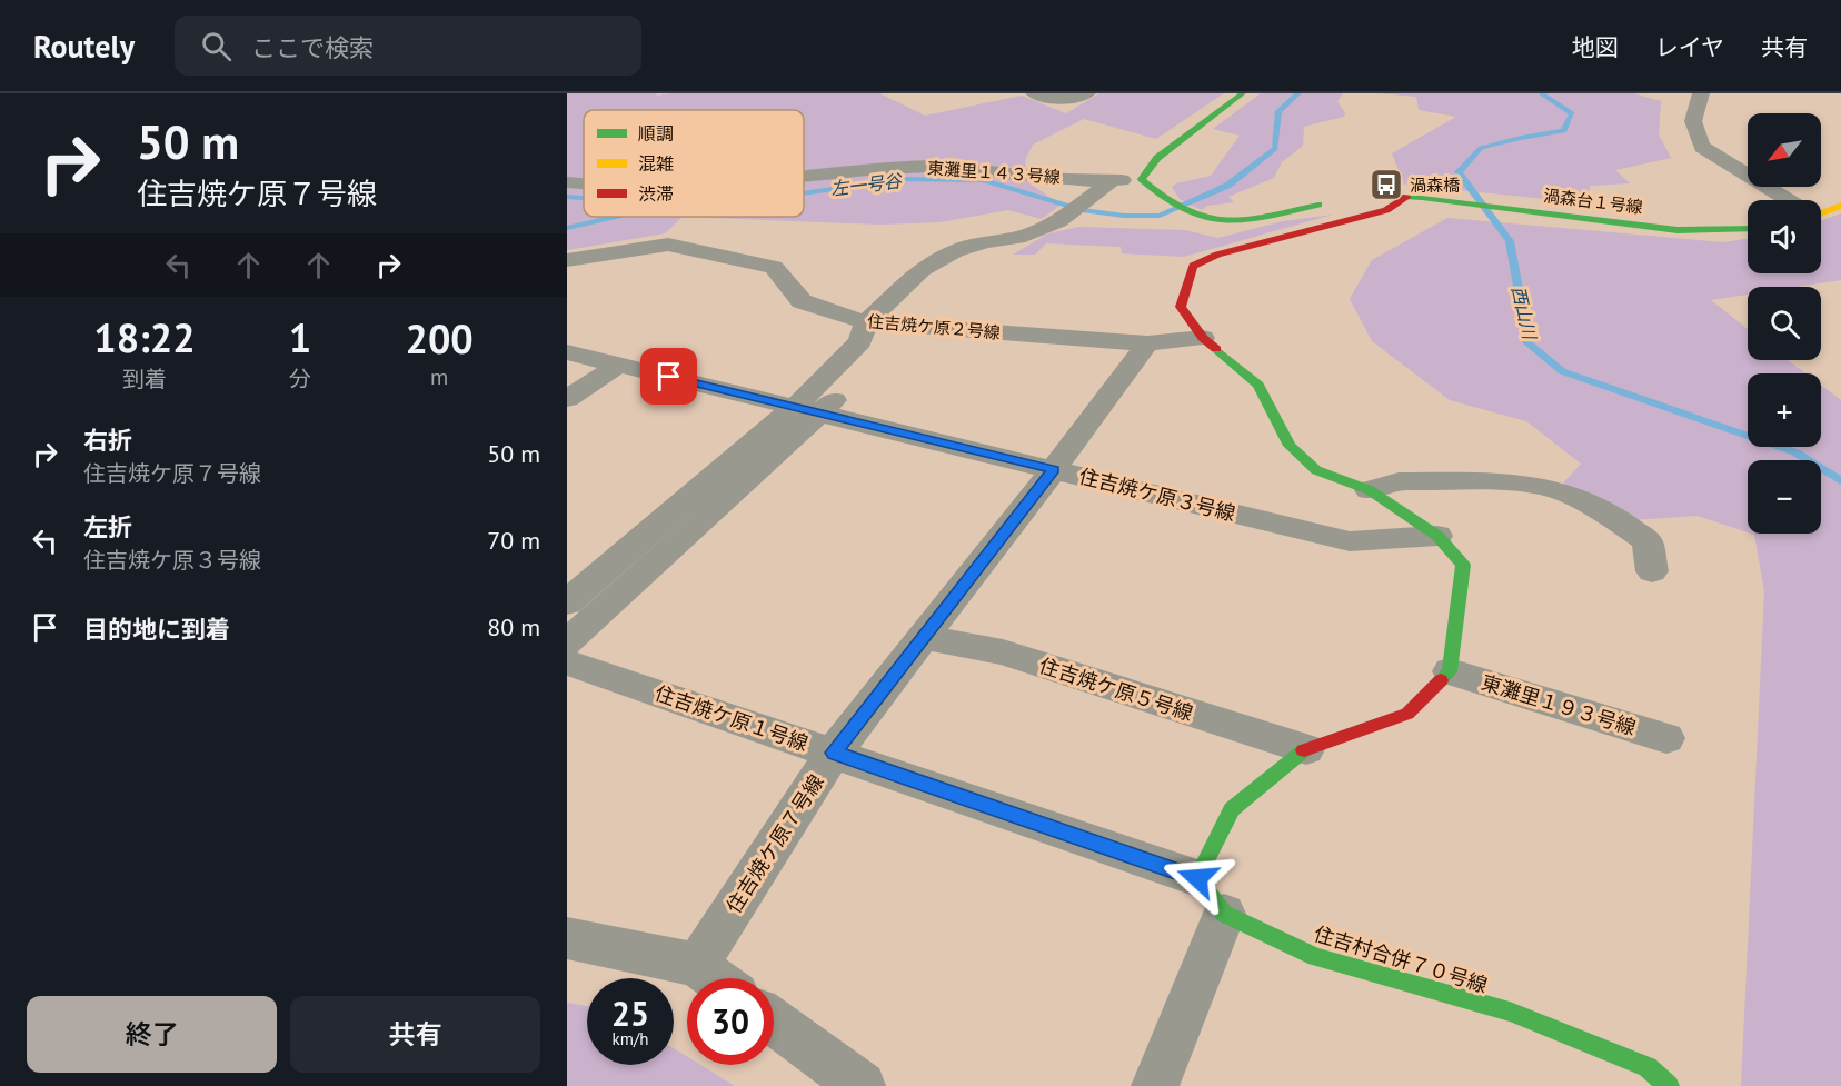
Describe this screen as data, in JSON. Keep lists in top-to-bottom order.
{
  "streets": {
    "street": [
      "東灘里１４３号線",
      "渦森台１号線",
      "住吉焼ケ原２号線",
      "住吉焼ケ原３号線",
      "住吉焼ケ原５号線",
      "東灘里１９３号線",
      "住吉焼ケ原１号線",
      "住吉焼ケ原７号線",
      "住吉村合併７０号線"
    ]
  },
  "crossings": [
    ["住吉焼ケ原２号線", "住吉焼ケ原７号線"],
    ["住吉焼ケ原３号線", "住吉焼ケ原７号線"],
    ["住吉焼ケ原５号線", "住吉焼ケ原７号線"],
    ["住吉焼ケ原１号線", "住吉焼ケ原７号線"],
    ["住吉焼ケ原１号線", "住吉村合併７０号線"]
  ],
  "water": ["左一号谷", "西山川"],
  "places": {
    "bus stop": ["渦森橋"]
  },
  "legend": ["順調", "混雑", "渋滞"],
  "north": "bottom left",
  "page": {
    "header": "Routely",
    "search": "ここで検索",
    "nav": ["地図", "レイヤ", "共有"],
    "turn": ["50 m", "住吉焼ケ原７号線"],
    "map_buttons": ["+", "−"],
    "eta": [
      "18:22",
      "到着",
      "1",
      "分",
      "200",
      "m"
    ],
    "list": [
      {
        "name": "右折",
        "note": "住吉焼ケ原７号線",
        "value": "50 m"
      },
      {
        "name": "左折",
        "note": "住吉焼ケ原３号線",
        "value": "70 m"
      },
      {
        "name": "目的地に到着",
        "value": "80 m"
      }
    ],
    "speed": "25 km/h",
    "limit": "30",
    "buttons": ["終了", "共有"]
  }
}
